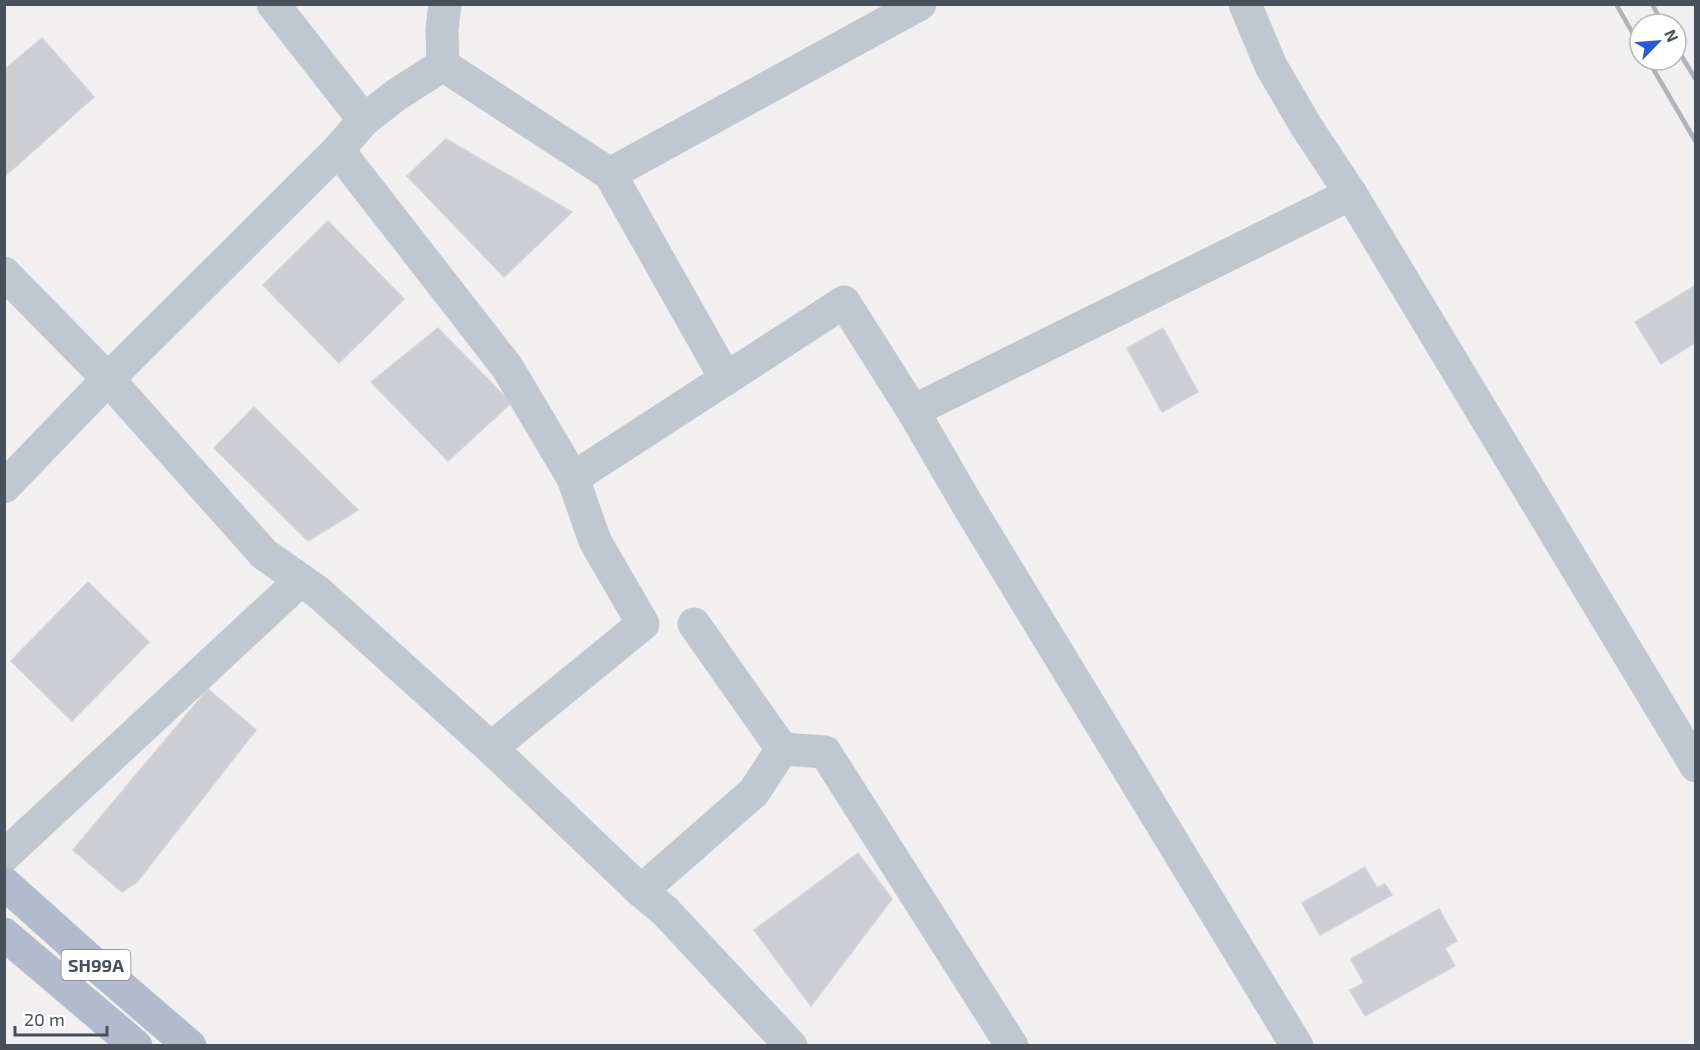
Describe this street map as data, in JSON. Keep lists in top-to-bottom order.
{
  "streets": {
    "main road": ["SH99A"]
  },
  "scale_bar": "20 m",
  "north": "top right"
}
